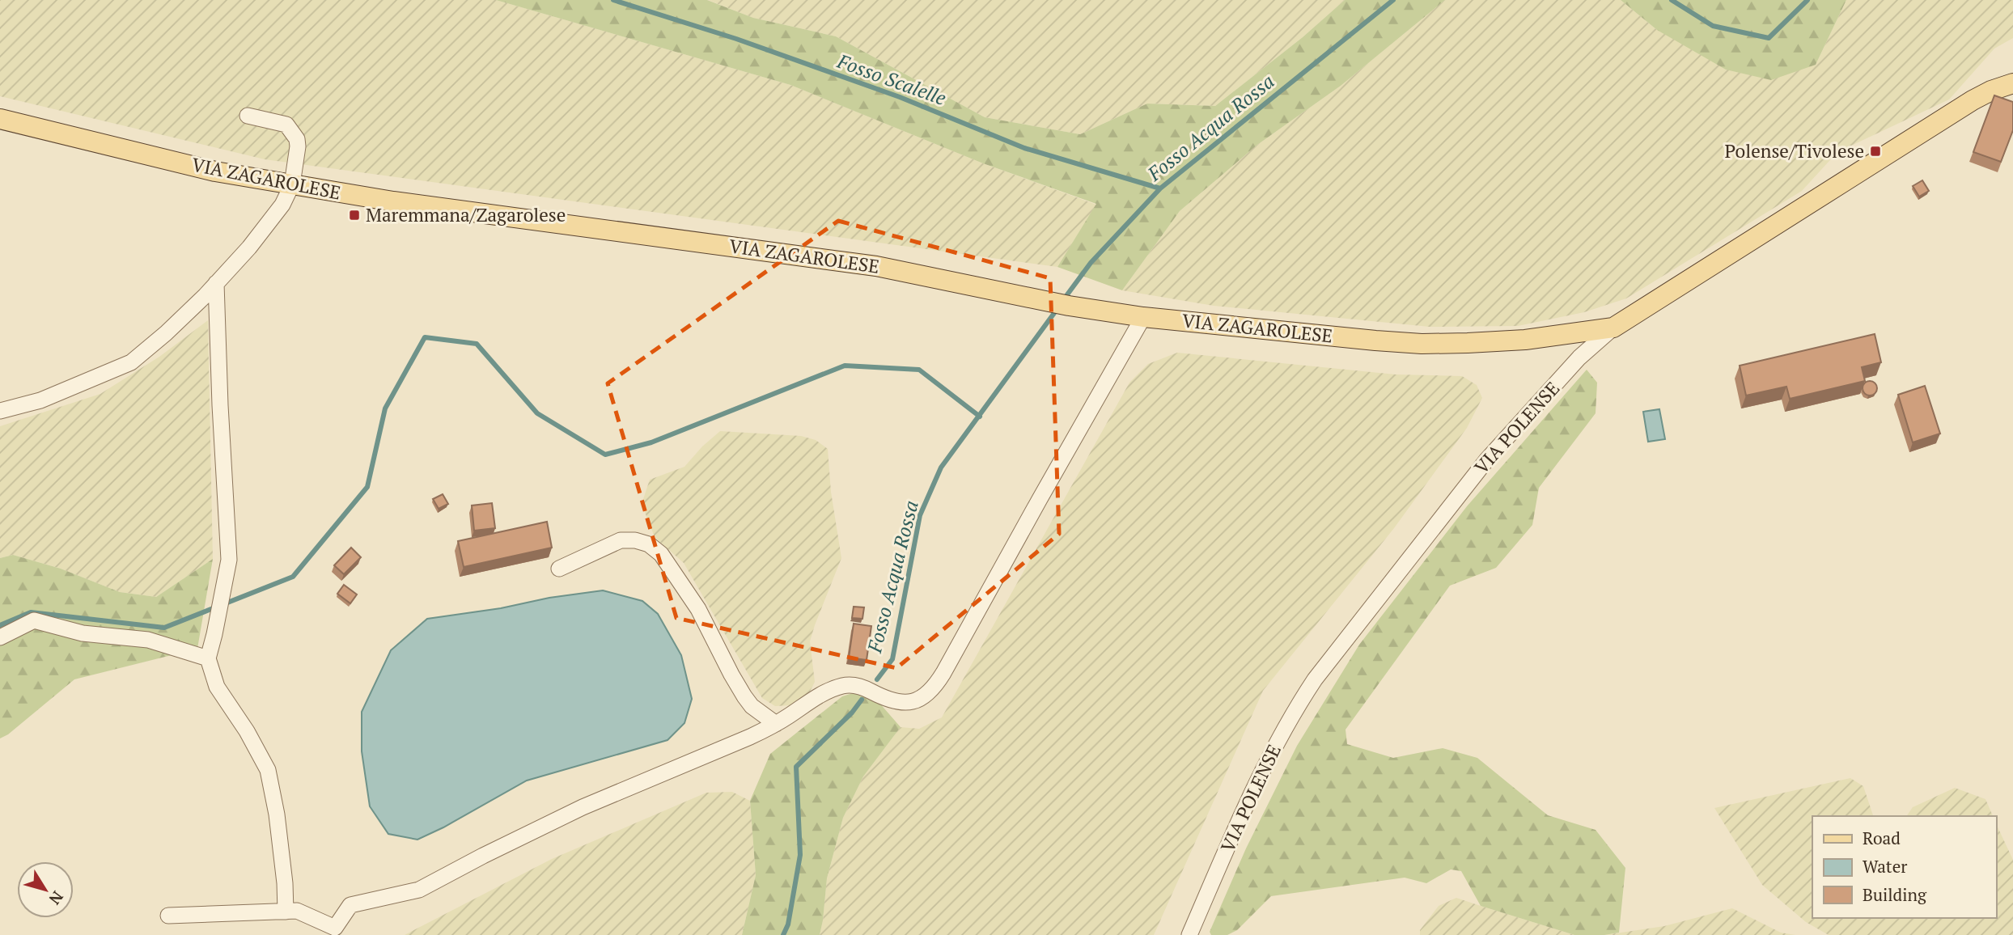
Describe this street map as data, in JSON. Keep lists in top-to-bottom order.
{
  "streets": {
    "main road": ["VIA ZAGAROLESE", "VIA POLENSE"]
  },
  "crossings": [
    ["VIA ZAGAROLESE", "VIA POLENSE"]
  ],
  "water": ["Fosso Scalelle", "Fosso Acqua Rossa"],
  "places": {
    "transit": ["Polense/Tivolese", "Maremmana/Zagarolese"]
  },
  "legend": ["Road", "Water", "Building"],
  "north": "bottom right"
}
